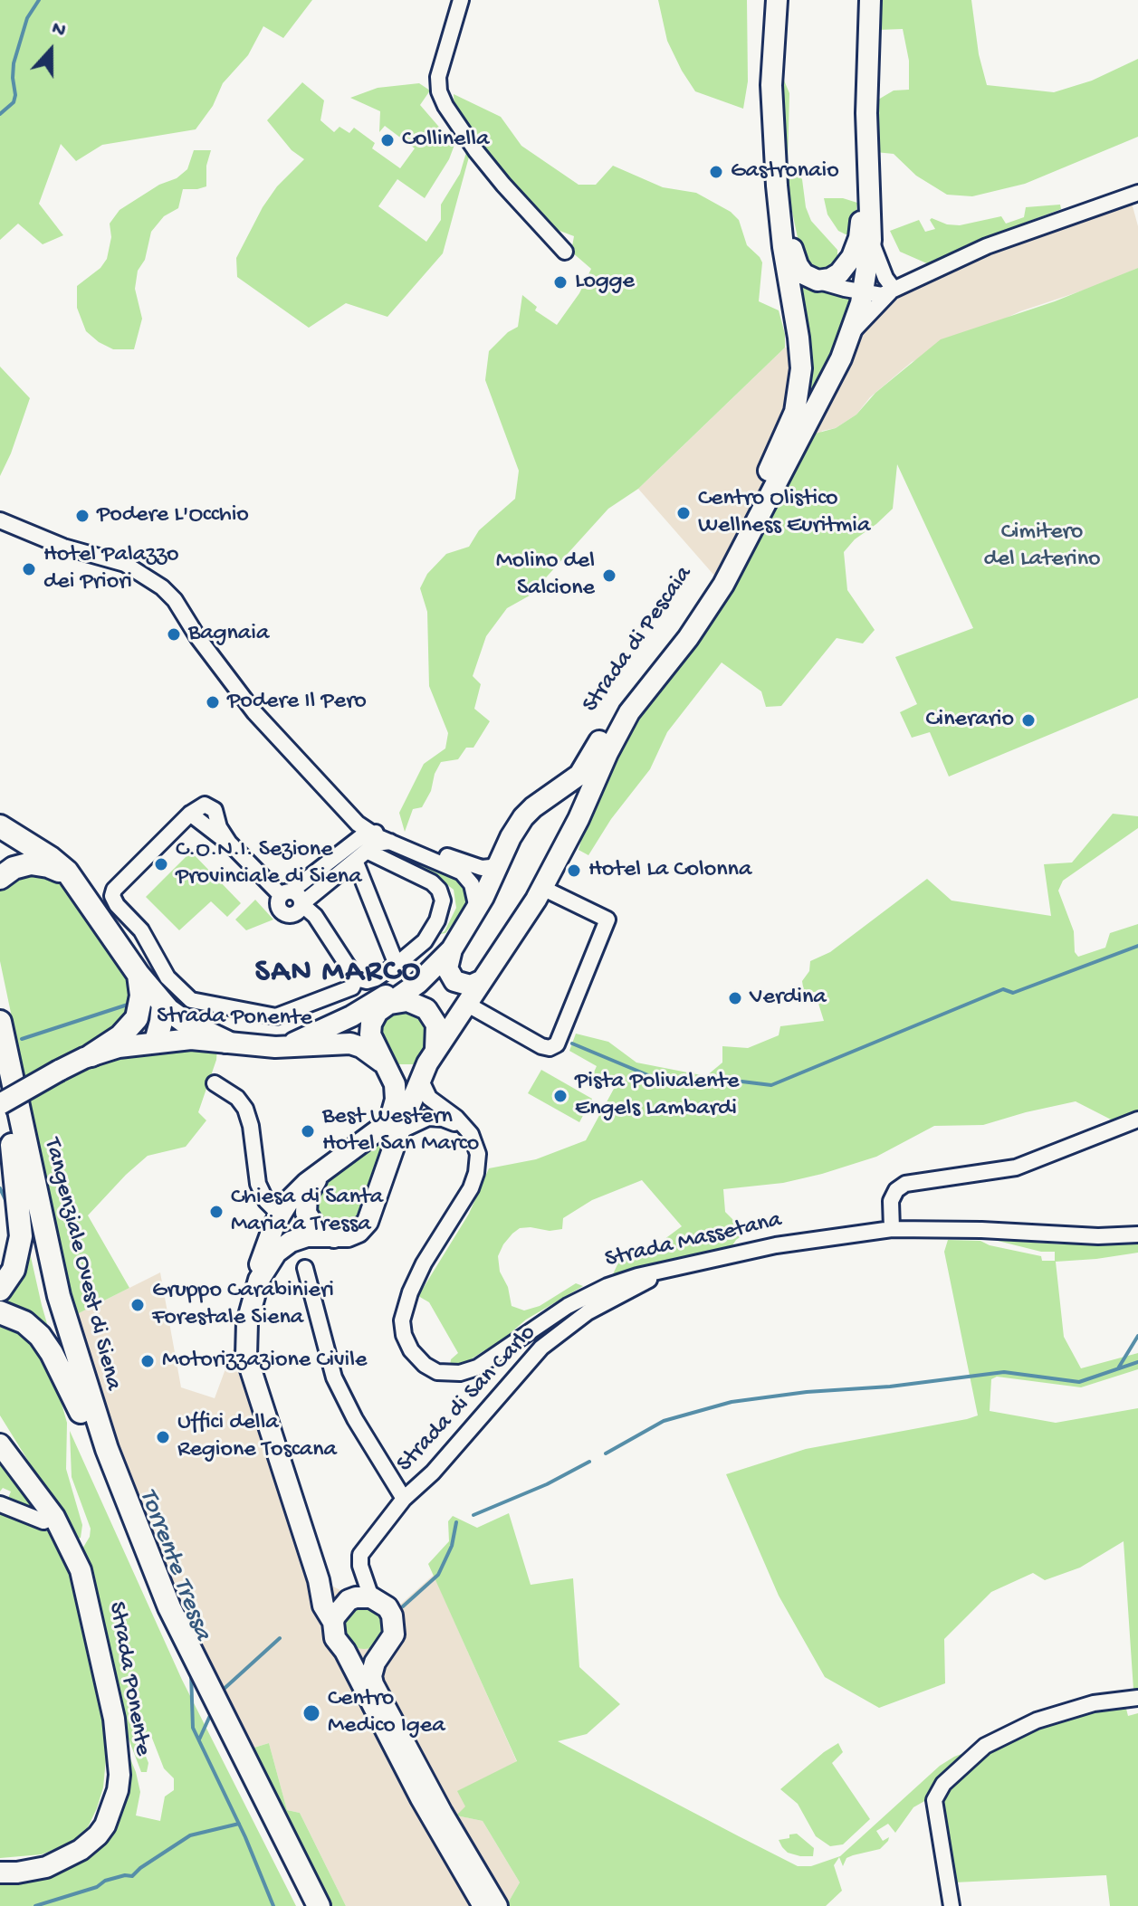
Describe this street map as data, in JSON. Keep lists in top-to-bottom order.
{
  "streets": {
    "highway": ["Tangenziale Ovest di Siena"],
    "main road": ["Strada di Pescaia", "Strada Ponente"],
    "street": ["Strada Massetana", "Strada di San Carlo"]
  },
  "crossings": [
    ["Strada di Pescaia", "Strada Ponente"],
    ["Strada di Pescaia", "Strada Massetana"],
    ["Strada Massetana", "Strada di San Carlo"]
  ],
  "districts": ["SAN MARCO"],
  "water": ["Torrente Tressa"],
  "parks": ["Cimitero del Laterino"],
  "places": [
    "Collinella",
    "Gastronaio",
    "Logge",
    "Centro Olistico Wellness Euritmia",
    "Podere L'Occhio",
    "Hotel Palazzo dei Priori",
    "Molino del Salcione",
    "Bagnaia",
    "Podere Il Pero",
    "Cinerario",
    "C.O.N.I. Sezione Provinciale di Siena",
    "Hotel La Colonna",
    "Verdina",
    "Pista Polivalente Engels Lambardi",
    "Best Western Hotel San Marco",
    "Chiesa di Santa Maria a Tressa",
    "Gruppo Carabinieri Forestale Siena",
    "Motorizzazione Civile",
    "Uffici della Regione Toscana",
    "Centro Medico Igea"
  ],
  "north": "top"
}
